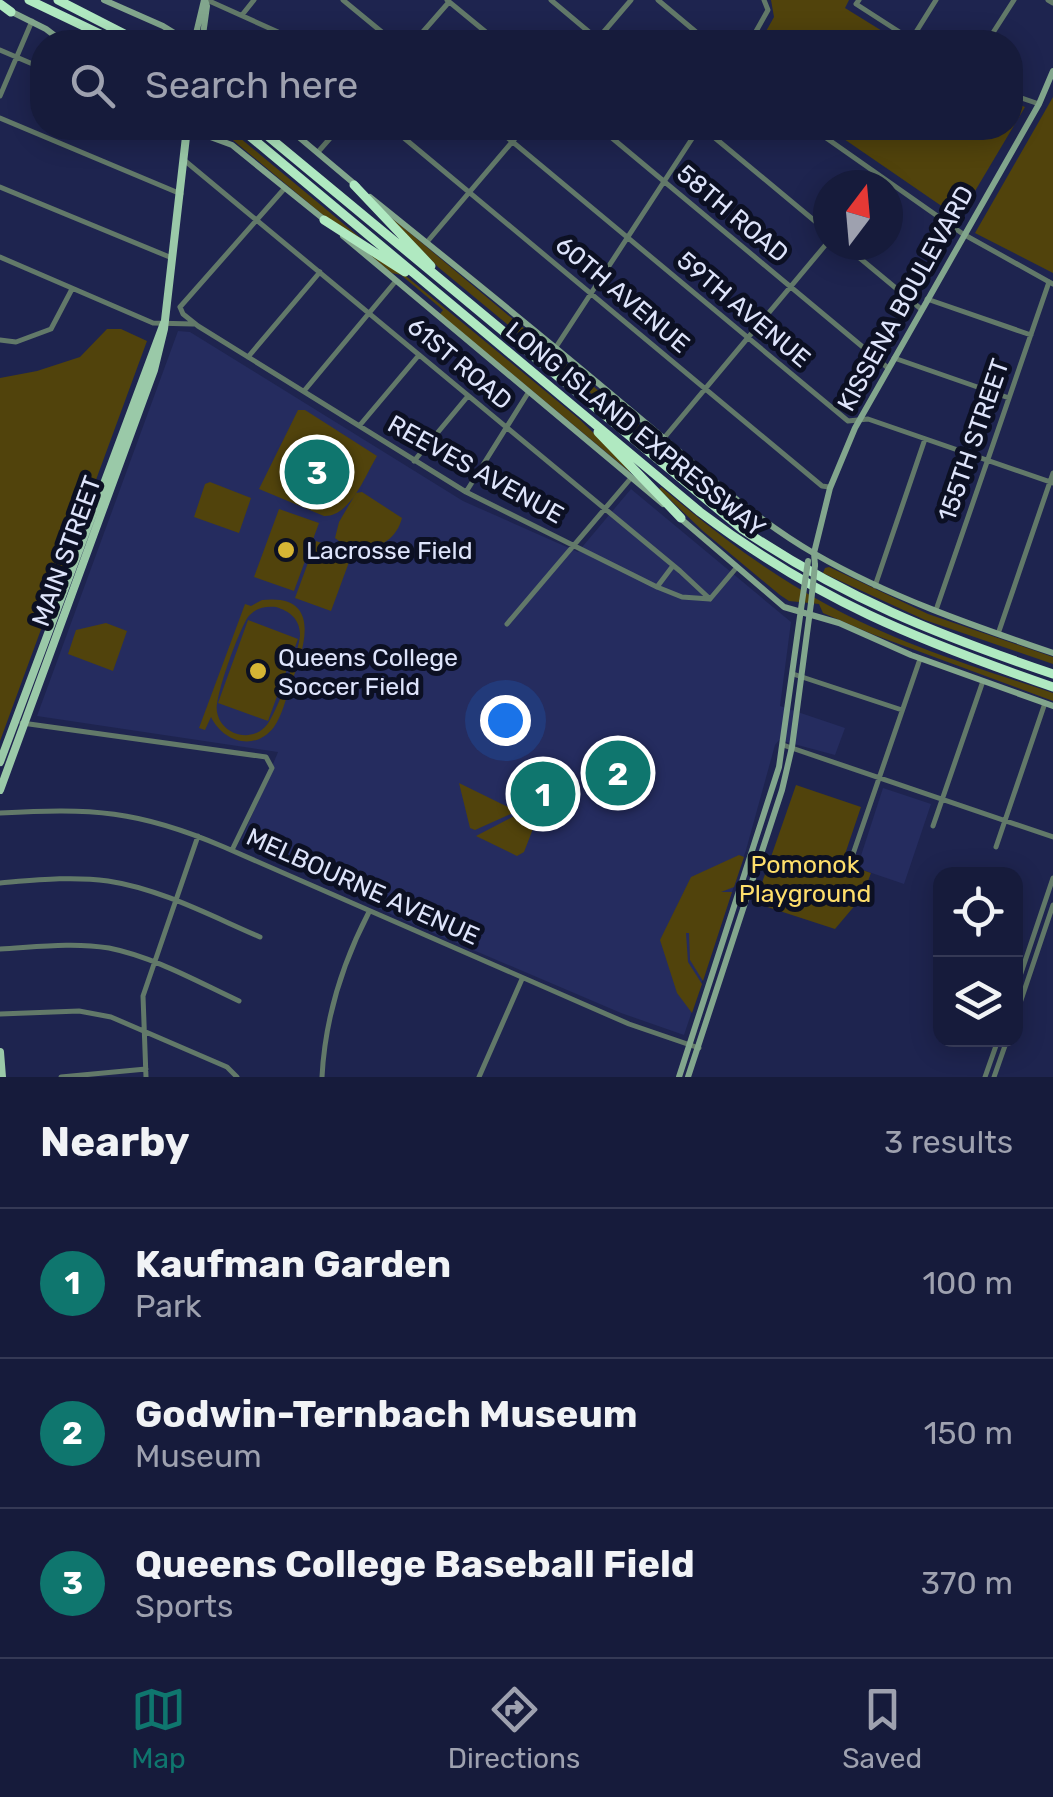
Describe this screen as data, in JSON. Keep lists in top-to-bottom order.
{
  "streets": {
    "highway": ["LONG ISLAND EXPRESSWAY"],
    "main road": ["KISSENA BOULEVARD", "MAIN STREET"],
    "street": [
      "58TH ROAD",
      "60TH AVENUE",
      "59TH AVENUE",
      "61ST ROAD",
      "155TH STREET",
      "REEVES AVENUE",
      "MELBOURNE AVENUE"
    ]
  },
  "crossings": [
    ["58TH ROAD", "KISSENA BOULEVARD"],
    ["60TH AVENUE", "KISSENA BOULEVARD"],
    ["KISSENA BOULEVARD", "59TH AVENUE"],
    ["KISSENA BOULEVARD", "MELBOURNE AVENUE"],
    ["59TH AVENUE", "155TH STREET"],
    ["61ST ROAD", "REEVES AVENUE"],
    ["61ST ROAD", "MAIN STREET"],
    ["REEVES AVENUE", "MAIN STREET"]
  ],
  "parks": ["Pomonok Playground"],
  "places": ["Lacrosse Field", "Queens College Soccer Field"],
  "north": "top",
  "page": {
    "search": "Search here",
    "pins": ["3", "2", "1"],
    "heading": ["Nearby", "3 results"],
    "list": [
      {
        "mark": "1",
        "name": "Kaufman Garden",
        "note": "Park",
        "value": "100 m"
      },
      {
        "mark": "2",
        "name": "Godwin-Ternbach Museum",
        "note": "Museum",
        "value": "150 m"
      },
      {
        "mark": "3",
        "name": "Queens College Baseball Field",
        "note": "Sports",
        "value": "370 m"
      }
    ],
    "nav": ["Map", "Directions", "Saved"]
  }
}
